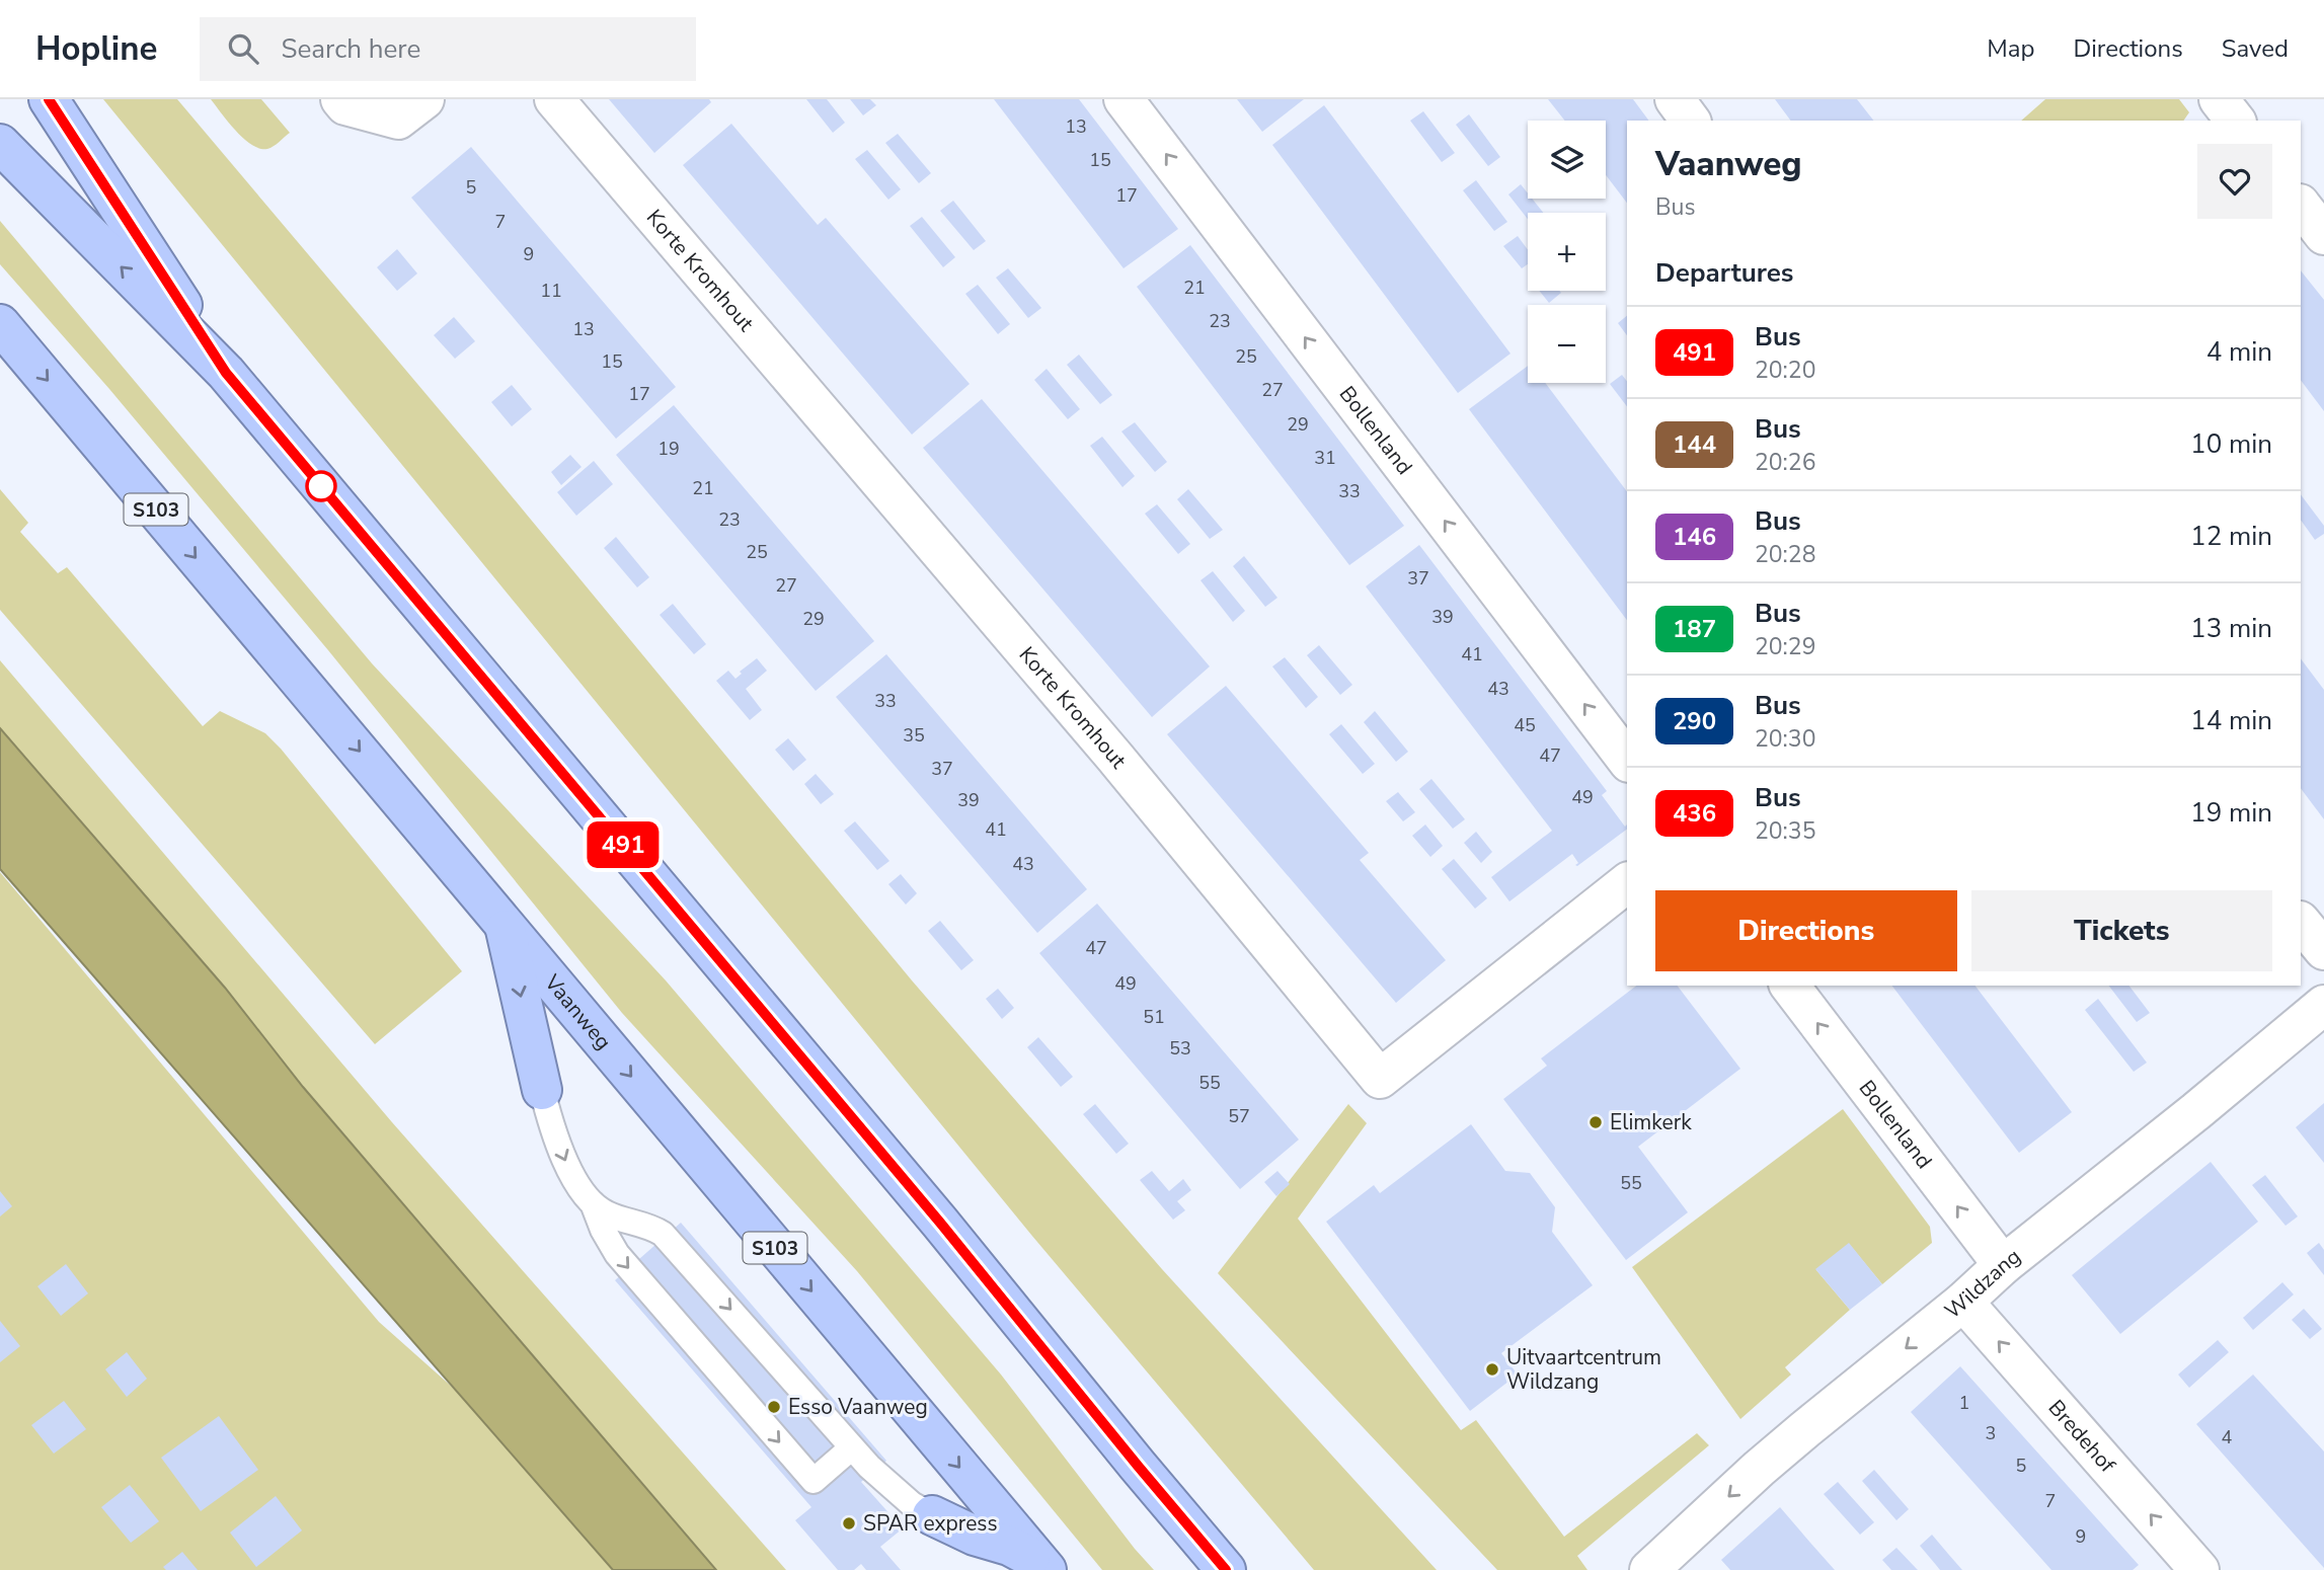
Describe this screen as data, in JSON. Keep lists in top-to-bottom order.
{
  "streets": {
    "highway": ["S103", "Vaanweg"],
    "street": [
      "Korte Kromhout",
      "Bollenland",
      "Wildzang",
      "Bredehof"
    ]
  },
  "crossings": [
    ["Bollenland", "Wildzang"],
    ["Wildzang", "Bredehof"]
  ],
  "one_way": ["Bollenland", "Wildzang", "Bredehof"],
  "places": [
    "Elimkerk",
    "Uitvaartcentrum Wildzang",
    "Esso Vaanweg",
    "SPAR express"
  ],
  "lines": ["bus line 491"],
  "house_numbers": [
    "13",
    "15",
    "5",
    "17",
    "7",
    "9",
    "21",
    "11",
    "23",
    "13",
    "25",
    "15",
    "27",
    "17",
    "29",
    "19",
    "31",
    "21",
    "33",
    "23",
    "25",
    "37",
    "27",
    "39",
    "29",
    "41",
    "43",
    "33",
    "45",
    "35",
    "47",
    "37",
    "49",
    "39",
    "41",
    "43",
    "47",
    "49",
    "51",
    "53",
    "55",
    "57",
    "55",
    "1",
    "3",
    "4",
    "5",
    "7",
    "9"
  ],
  "page": {
    "header": "Hopline",
    "search": "Search here",
    "nav": ["Map", "Directions", "Saved"],
    "on_map": "491",
    "map_buttons": ["+", "−"],
    "heading": [
      ["Vaanweg", "Bus"],
      "Departures"
    ],
    "list": [
      {
        "mark": "491",
        "name": "Bus",
        "note": "20:20",
        "value": "4 min"
      },
      {
        "mark": "144",
        "name": "Bus",
        "note": "20:26",
        "value": "10 min"
      },
      {
        "mark": "146",
        "name": "Bus",
        "note": "20:28",
        "value": "12 min"
      },
      {
        "mark": "187",
        "name": "Bus",
        "note": "20:29",
        "value": "13 min"
      },
      {
        "mark": "290",
        "name": "Bus",
        "note": "20:30",
        "value": "14 min"
      },
      {
        "mark": "436",
        "name": "Bus",
        "note": "20:35",
        "value": "19 min"
      }
    ],
    "buttons": ["Directions", "Tickets"]
  }
}
